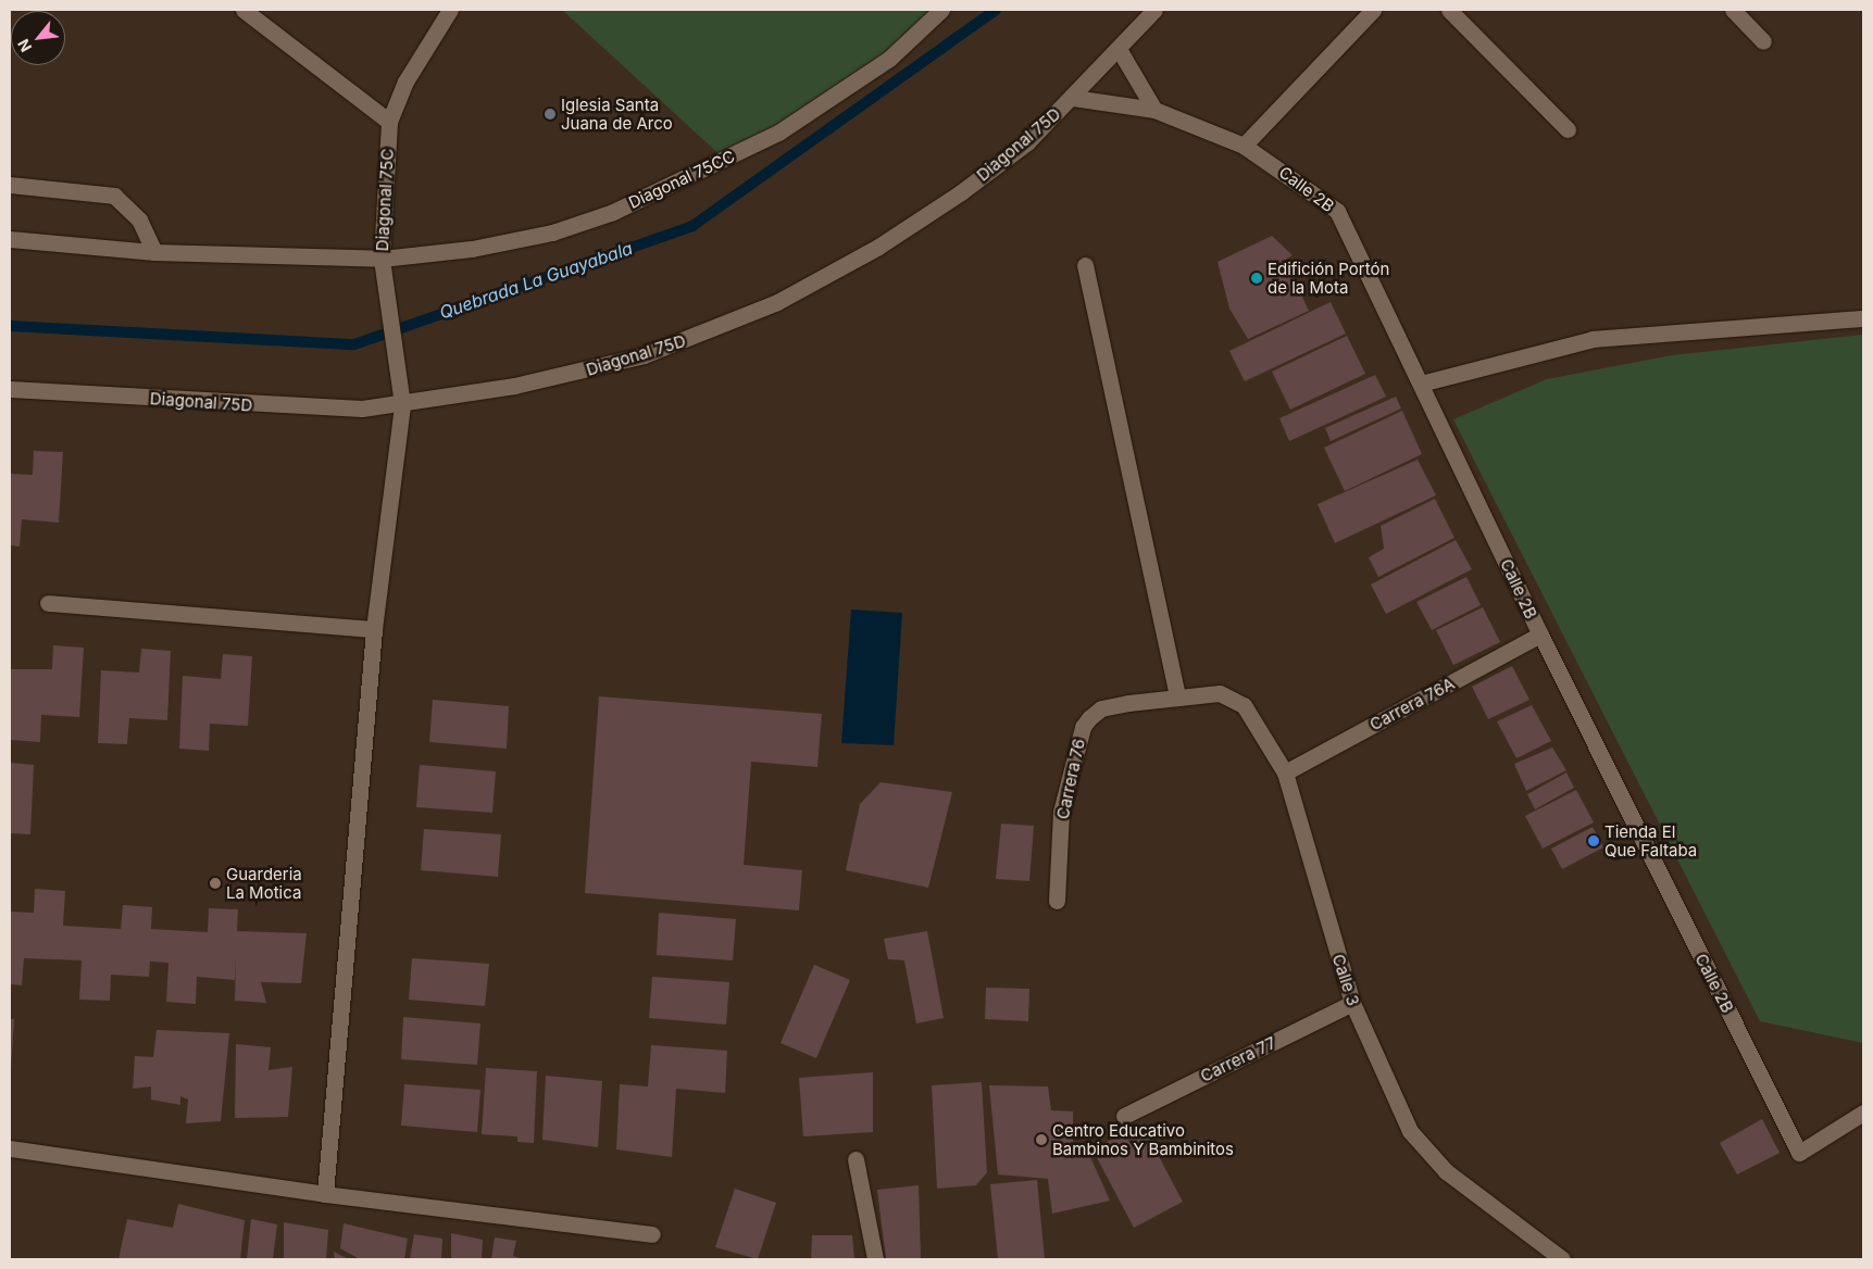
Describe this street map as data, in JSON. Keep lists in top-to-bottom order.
{
  "streets": {
    "street": [
      "Diagonal 75D",
      "Diagonal 75CC",
      "Calle 2B",
      "Diagonal 75C",
      "Carrera 76A",
      "Carrera 76",
      "Calle 3",
      "Carrera 77"
    ]
  },
  "crossings": [
    ["Diagonal 75D", "Calle 2B"],
    ["Diagonal 75D", "Diagonal 75C"],
    ["Diagonal 75CC", "Diagonal 75C"],
    ["Calle 2B", "Carrera 76A"],
    ["Carrera 76A", "Calle 3"],
    ["Carrera 76", "Calle 3"],
    ["Calle 3", "Carrera 77"]
  ],
  "water": ["Quebrada La Guayabala"],
  "places": [
    "Iglesia Santa Juana de Arco",
    "Edifición Portón de la Mota",
    "Tienda El Que Faltaba",
    "Guarderia La Motica",
    "Centro Educativo Bambinos Y Bambinitos"
  ],
  "north": "bottom left"
}
